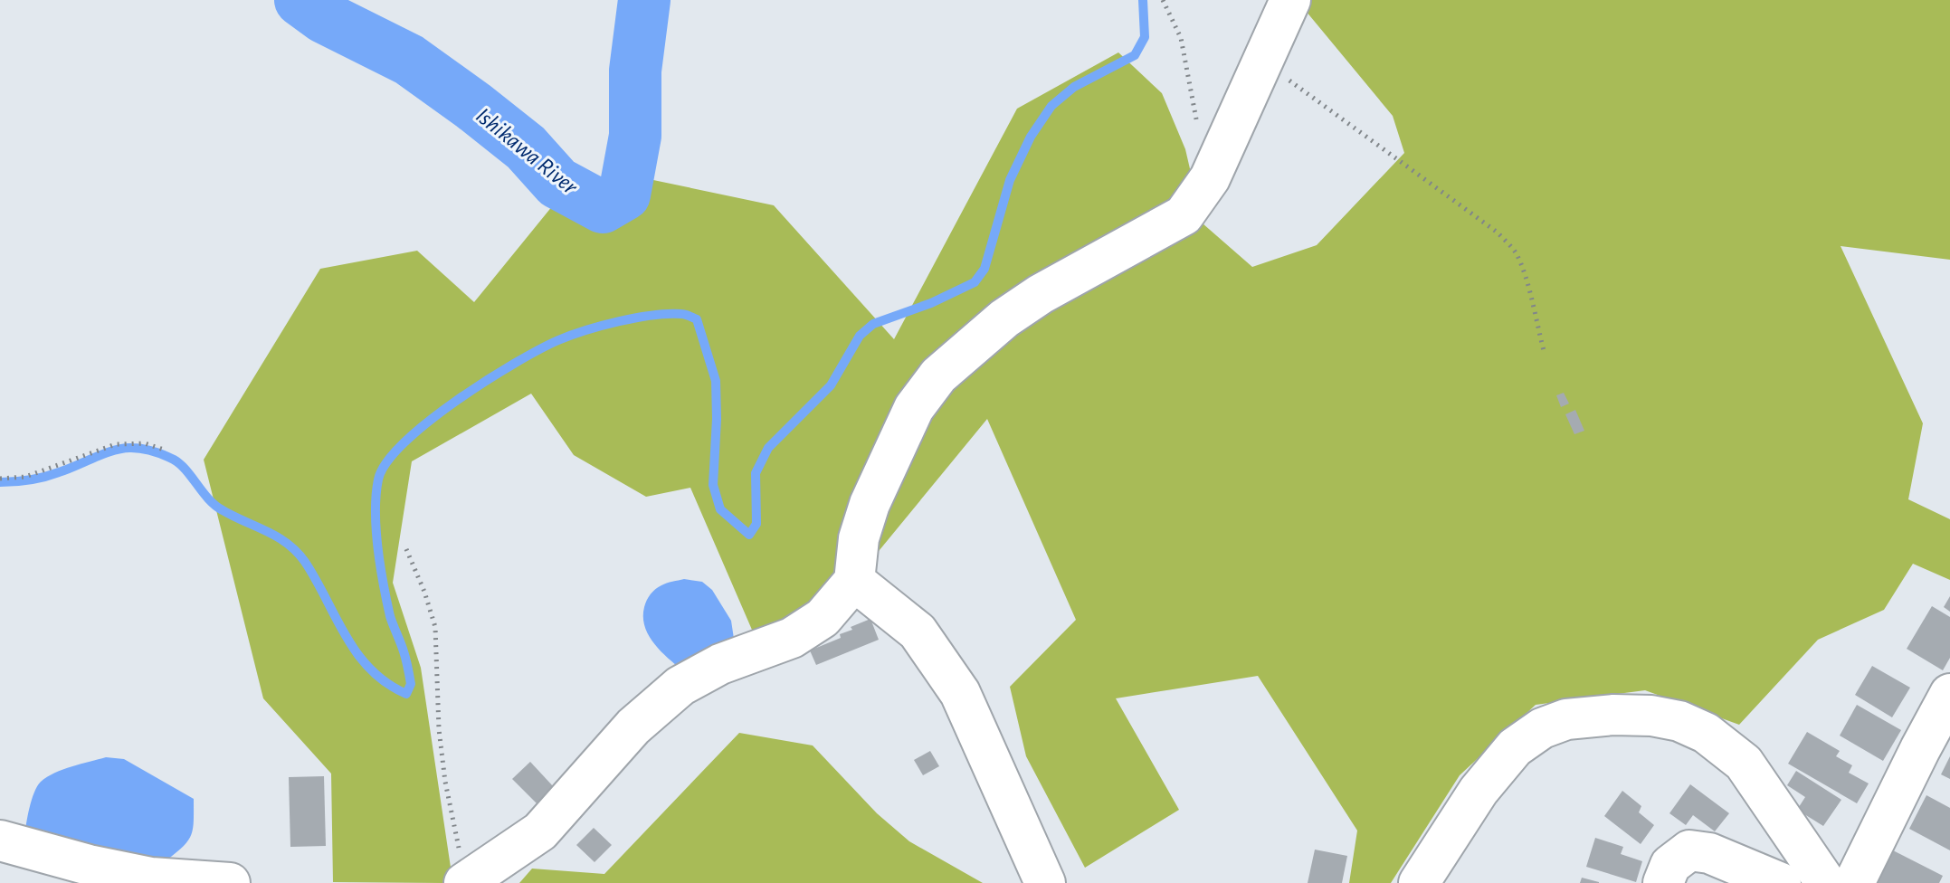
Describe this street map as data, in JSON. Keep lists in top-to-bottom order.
{
  "water": ["Ishikawa River"]
}
